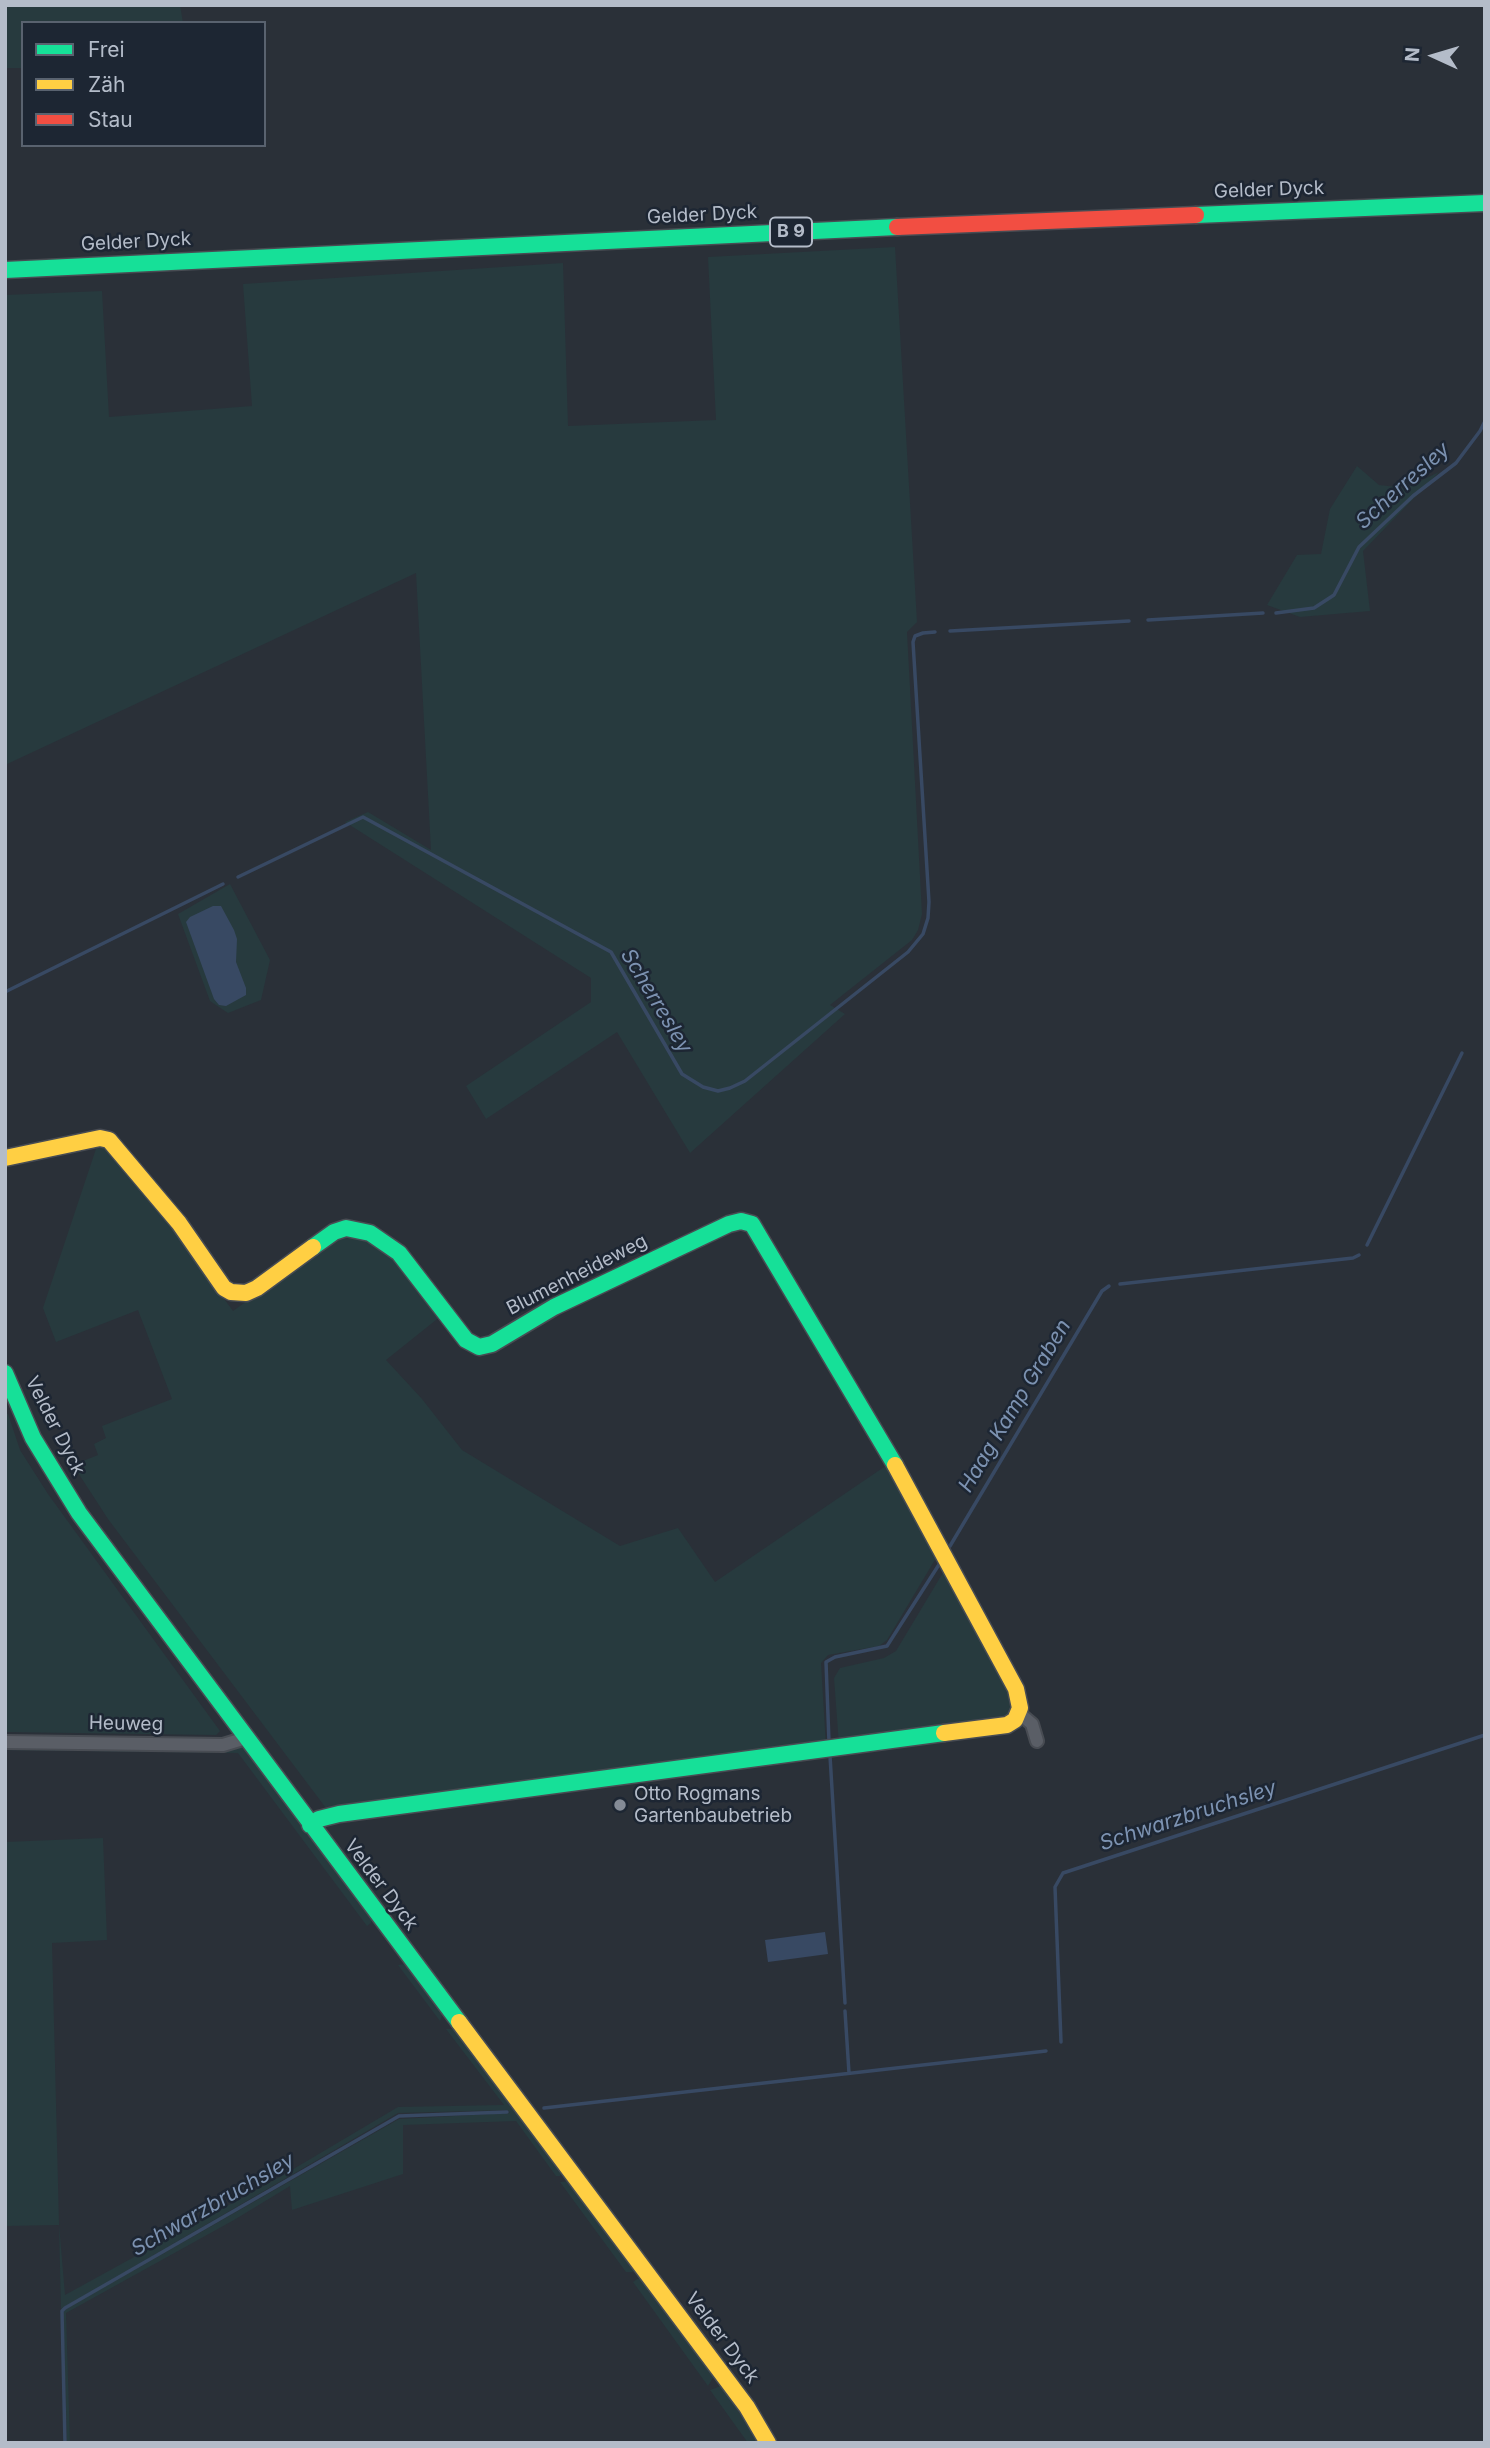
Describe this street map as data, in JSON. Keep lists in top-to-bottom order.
{
  "streets": {
    "main road": [
      "Gelder Dyck",
      "B 9",
      "Blumenheideweg",
      "Velder Dyck"
    ],
    "street": ["Heuweg"]
  },
  "crossings": [
    ["Velder Dyck", "Heuweg"]
  ],
  "water": ["Scherresley", "Haag Kamp Graben", "Schwarzbruchsley"],
  "places": ["Otto Rogmans Gartenbaubetrieb"],
  "legend": ["Frei", "Zäh", "Stau"],
  "north": "left"
}
